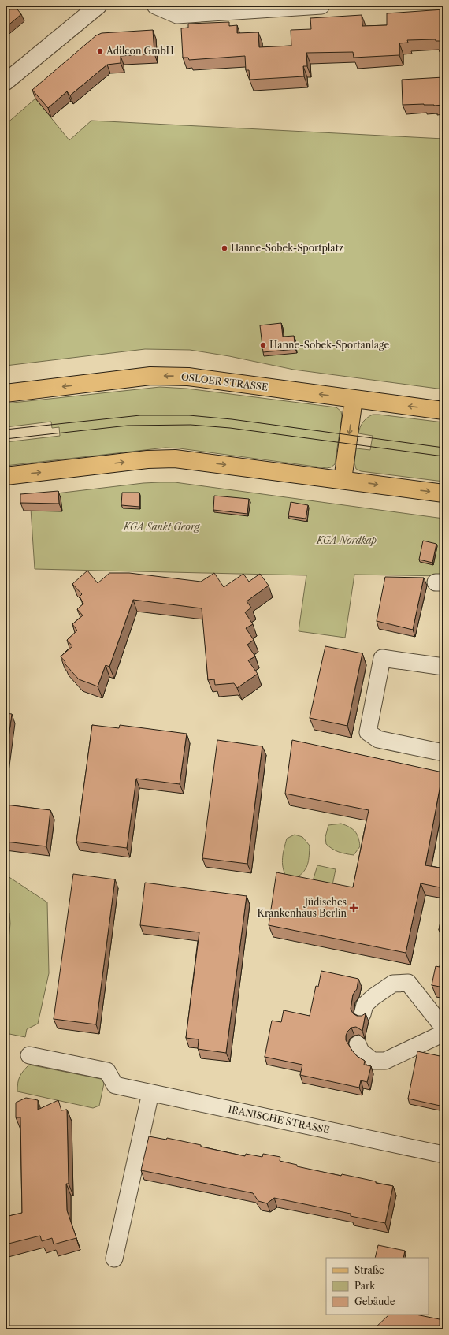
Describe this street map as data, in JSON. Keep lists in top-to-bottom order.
{
  "streets": {
    "main road": ["OSLOER STRASSE"],
    "street": ["IRANISCHE STRASSE"]
  },
  "parks": ["KGA Sankt Georg", "KGA Nordkap"],
  "places": {
    "other": ["Adilcon GmbH", "Hanne-Sobek-Sportplatz", "Hanne-Sobek-Sportanlage"],
    "health": ["Jüdisches Krankenhaus Berlin"]
  },
  "legend": ["Straße", "Park", "Gebäude"]
}
